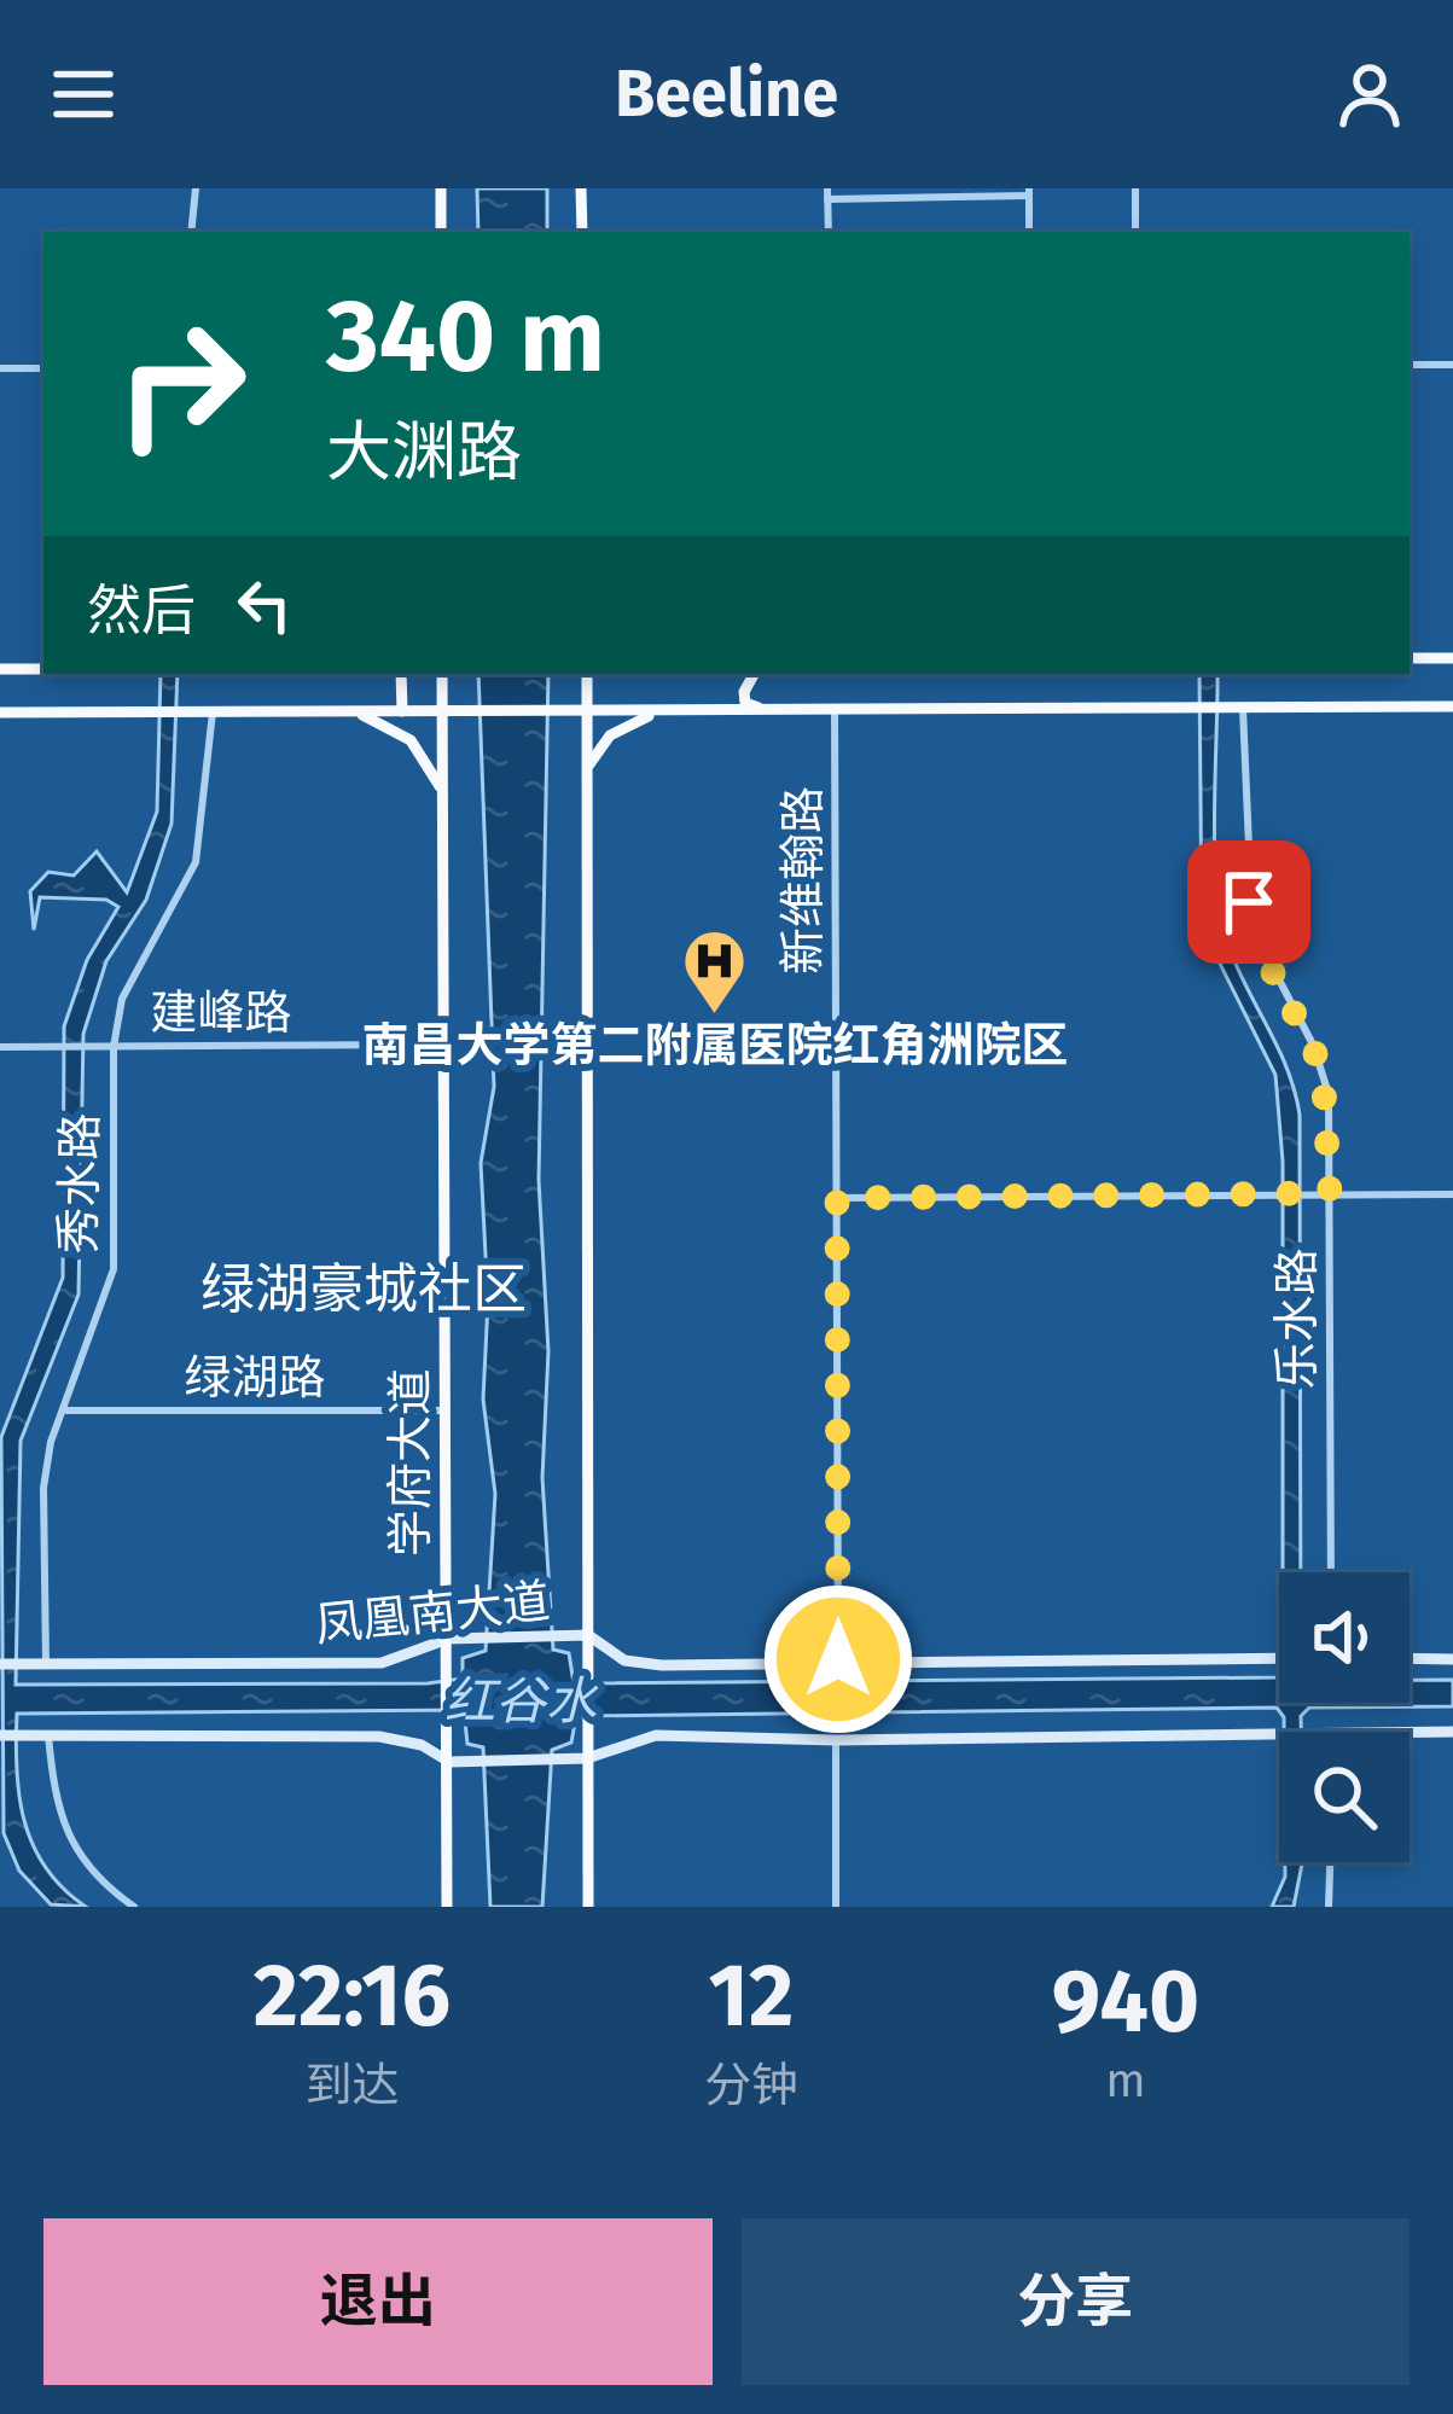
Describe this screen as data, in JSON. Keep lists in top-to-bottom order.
{
  "streets": {
    "main road": ["学府大道", "凤凰南大道"],
    "street": [
      "新维翰路",
      "建峰路",
      "秀水路",
      "乐水路",
      "绿湖路"
    ]
  },
  "crossings": [
    ["新维翰路", "凤凰南大道"],
    ["建峰路", "秀水路"],
    ["建峰路", "学府大道"],
    ["秀水路", "绿湖路"],
    ["秀水路", "凤凰南大道"],
    ["绿湖路", "学府大道"],
    ["学府大道", "凤凰南大道"]
  ],
  "districts": ["绿湖豪城社区"],
  "water": ["红谷水"],
  "places": {
    "hospital": ["南昌大学第二附属医院红角洲院区"]
  },
  "page": {
    "header": "Beeline",
    "turn": ["340 m", "大渊路"],
    "then": "然后",
    "eta": [
      "22:16",
      "到达",
      "12",
      "分钟",
      "940",
      "m"
    ],
    "buttons": ["退出", "分享"]
  }
}
